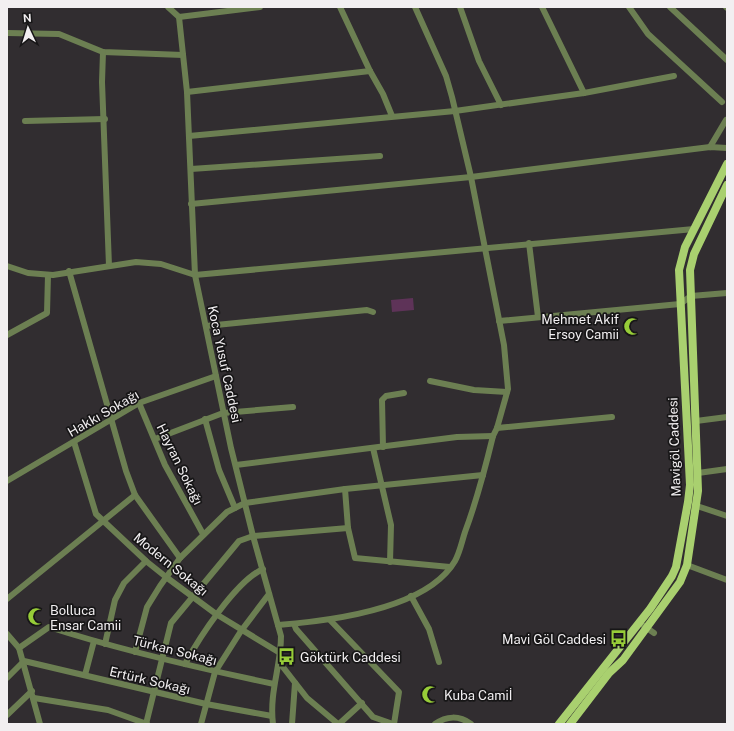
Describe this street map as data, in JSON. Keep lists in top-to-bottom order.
{
  "streets": {
    "main road": ["Mavigöl Caddesi"],
    "street": [
      "Koca Yusuf Caddesi",
      "Hakkı Sokağı",
      "Hayran Sokağı",
      "Modern Sokağı",
      "Türkan Sokağı",
      "Ertürk Sokağı"
    ]
  },
  "crossings": [
    ["Koca Yusuf Caddesi", "Hakkı Sokağı"],
    ["Koca Yusuf Caddesi", "Modern Sokağı"],
    ["Koca Yusuf Caddesi", "Türkan Sokağı"],
    ["Koca Yusuf Caddesi", "Ertürk Sokağı"],
    ["Hakkı Sokağı", "Hayran Sokağı"],
    ["Hakkı Sokağı", "Modern Sokağı"]
  ],
  "places": {
    "mosque": ["Mehmet Akif Ersoy Camii", "Bolluca Ensar Camii", "Kuba Camiİ"],
    "bus stop": ["Mavi Göl Caddesi", "Göktürk Caddesi"]
  },
  "north": "top"
}
